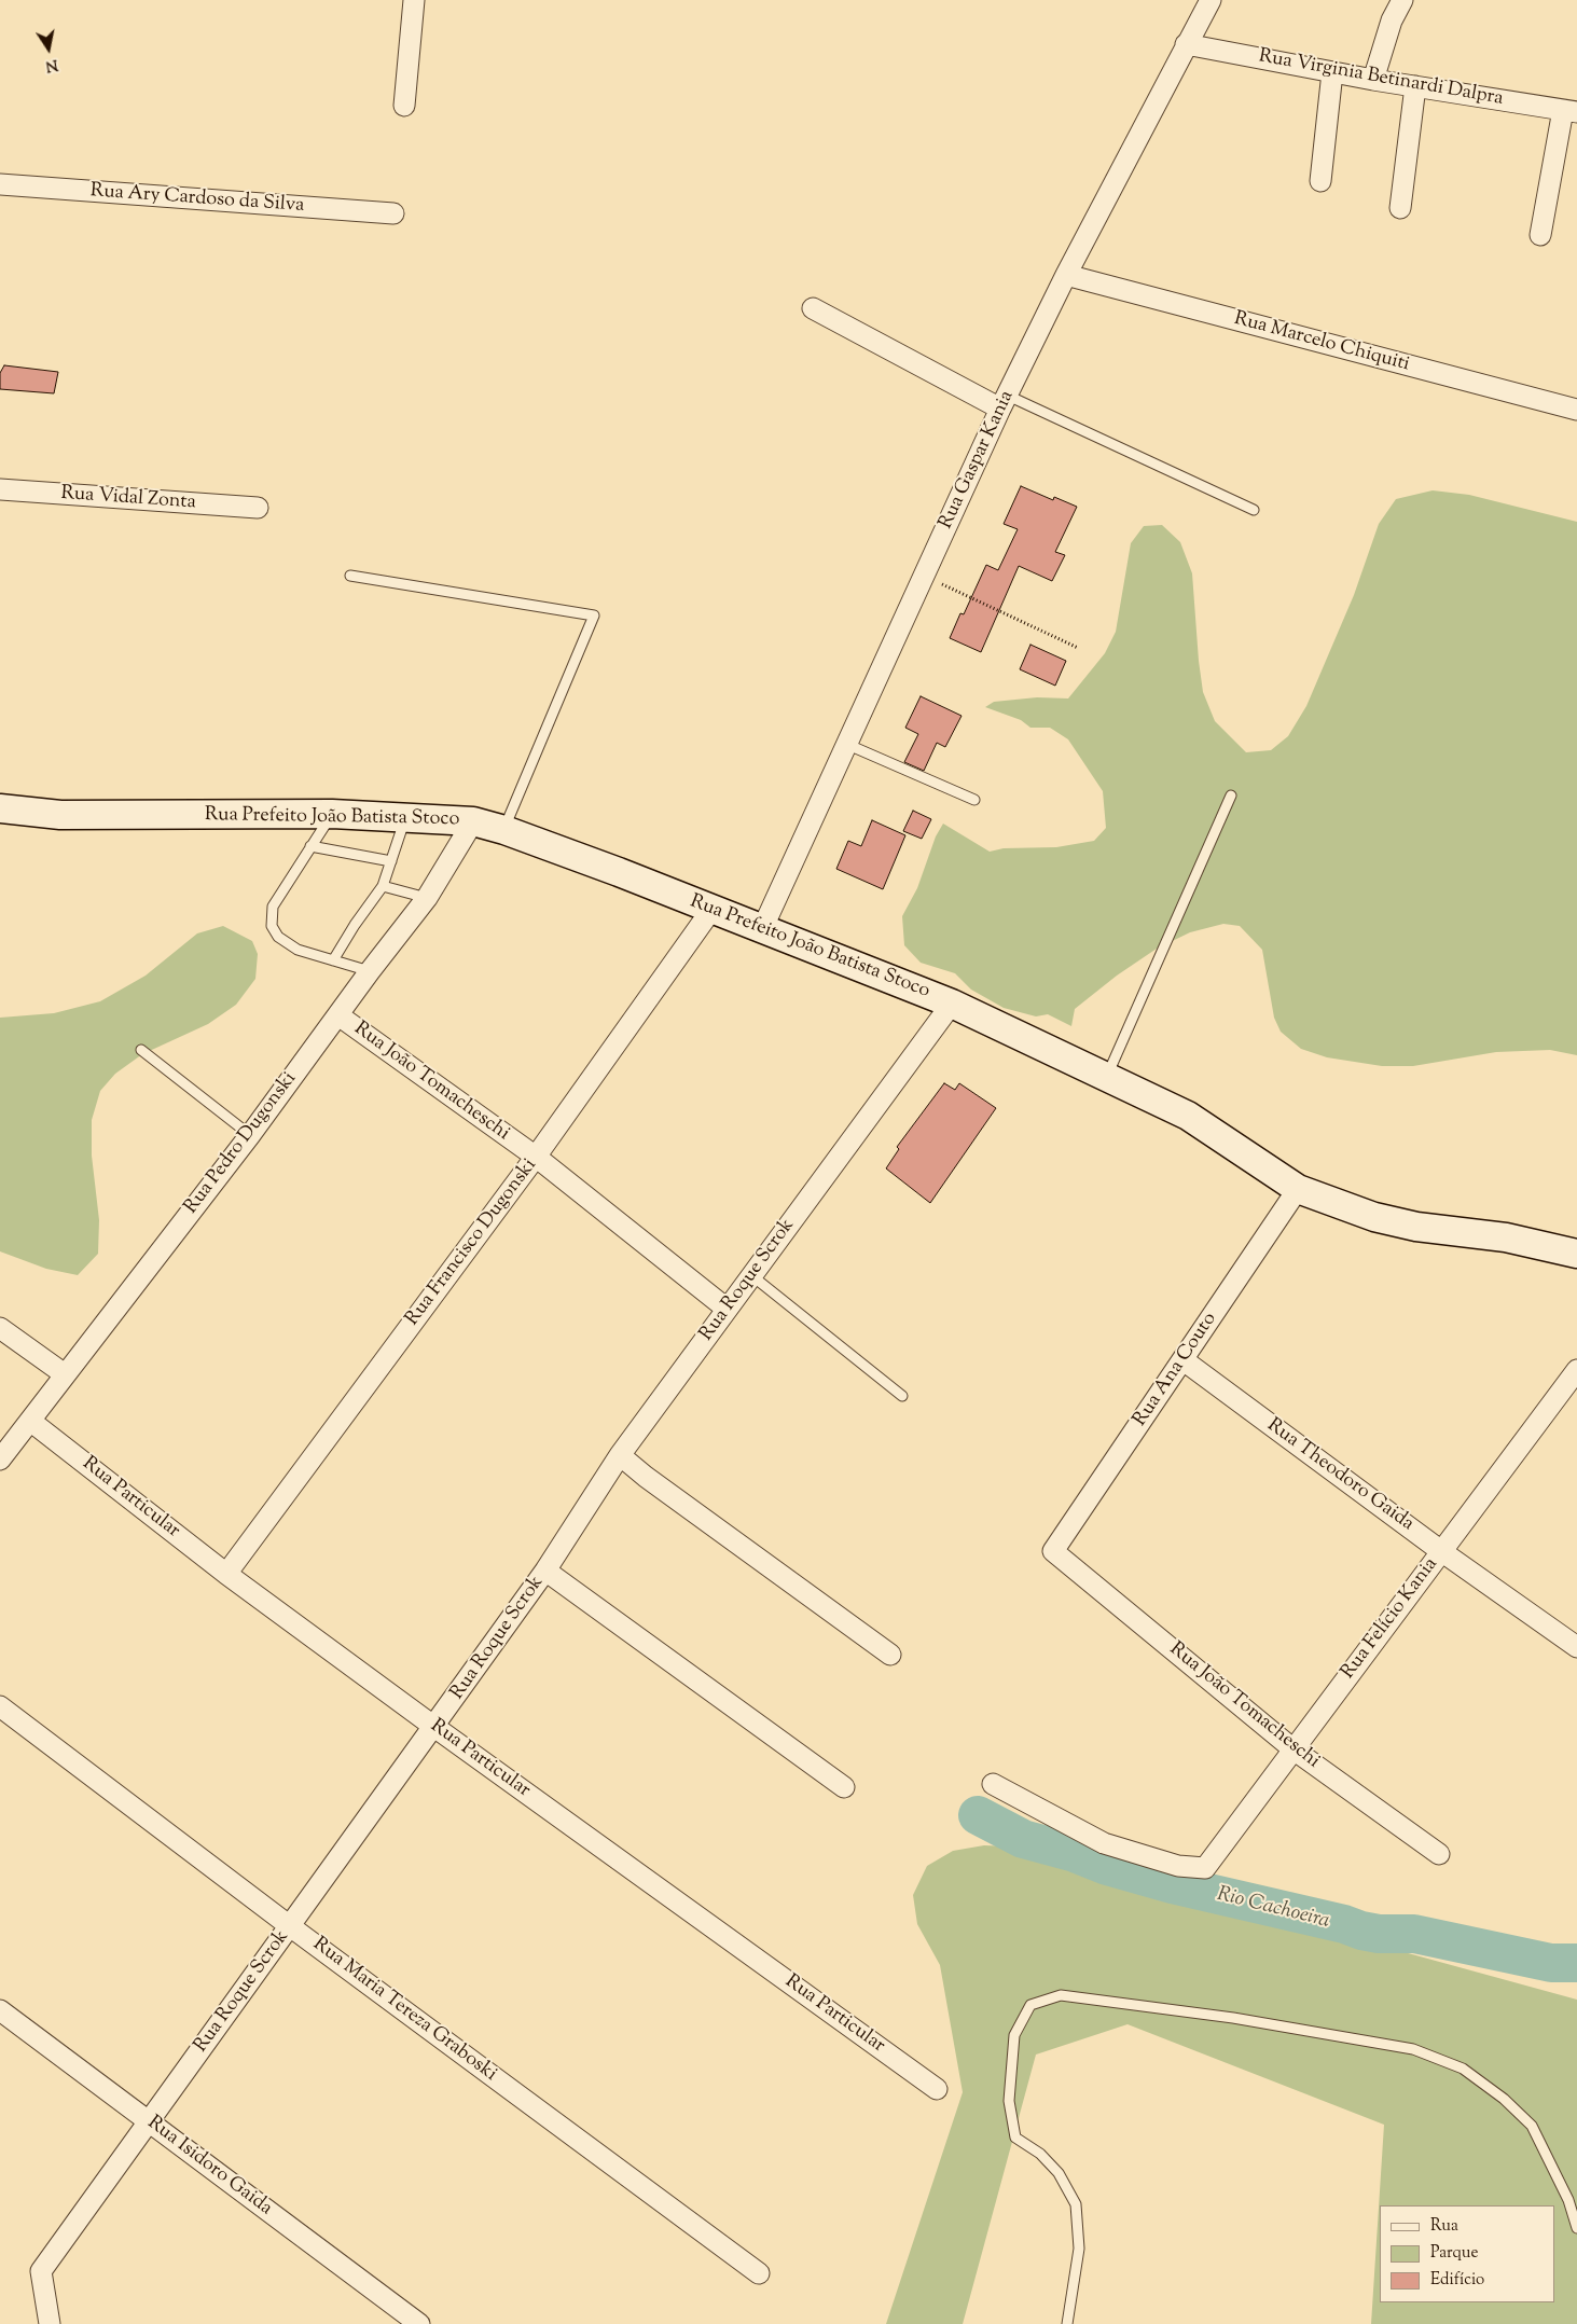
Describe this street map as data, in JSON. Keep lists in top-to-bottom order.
{
  "streets": {
    "main road": ["Rua Prefeito João Batista Stoco"],
    "street": [
      "Rua Virginia Betinardi Dalpra",
      "Rua Ary Cardoso da Silva",
      "Rua Marcelo Chiquiti",
      "Rua Gaspar Kania",
      "Rua Vidal Zonta",
      "Rua João Tomacheschi",
      "Rua Pedro Dugonski",
      "Rua Francisco Dugonski",
      "Rua Roque Scrok",
      "Rua Ana Couto",
      "Rua Theodoro Gaida",
      "Rua Particular",
      "Rua Felício Kania",
      "Rua Maria Tereza Graboski",
      "Rua Isidoro Gaida"
    ]
  },
  "crossings": [
    ["Rua Virginia Betinardi Dalpra", "Rua Gaspar Kania"],
    ["Rua Marcelo Chiquiti", "Rua Gaspar Kania"],
    ["Rua Gaspar Kania", "Rua Prefeito João Batista Stoco"],
    ["Rua Prefeito João Batista Stoco", "Rua Pedro Dugonski"],
    ["Rua Prefeito João Batista Stoco", "Rua Francisco Dugonski"],
    ["Rua Prefeito João Batista Stoco", "Rua Roque Scrok"],
    ["Rua Prefeito João Batista Stoco", "Rua Ana Couto"],
    ["Rua João Tomacheschi", "Rua Pedro Dugonski"],
    ["Rua João Tomacheschi", "Rua Francisco Dugonski"],
    ["Rua João Tomacheschi", "Rua Roque Scrok"],
    ["Rua João Tomacheschi", "Rua Ana Couto"],
    ["Rua João Tomacheschi", "Rua Felício Kania"],
    ["Rua Pedro Dugonski", "Rua Particular"],
    ["Rua Francisco Dugonski", "Rua Particular"],
    ["Rua Roque Scrok", "Rua Particular"],
    ["Rua Roque Scrok", "Rua Maria Tereza Graboski"],
    ["Rua Roque Scrok", "Rua Isidoro Gaida"],
    ["Rua Ana Couto", "Rua Theodoro Gaida"],
    ["Rua Theodoro Gaida", "Rua Felício Kania"]
  ],
  "water": ["Rio Cachoeira"],
  "legend": ["Rua", "Parque", "Edifício"],
  "north": "bottom"
}
